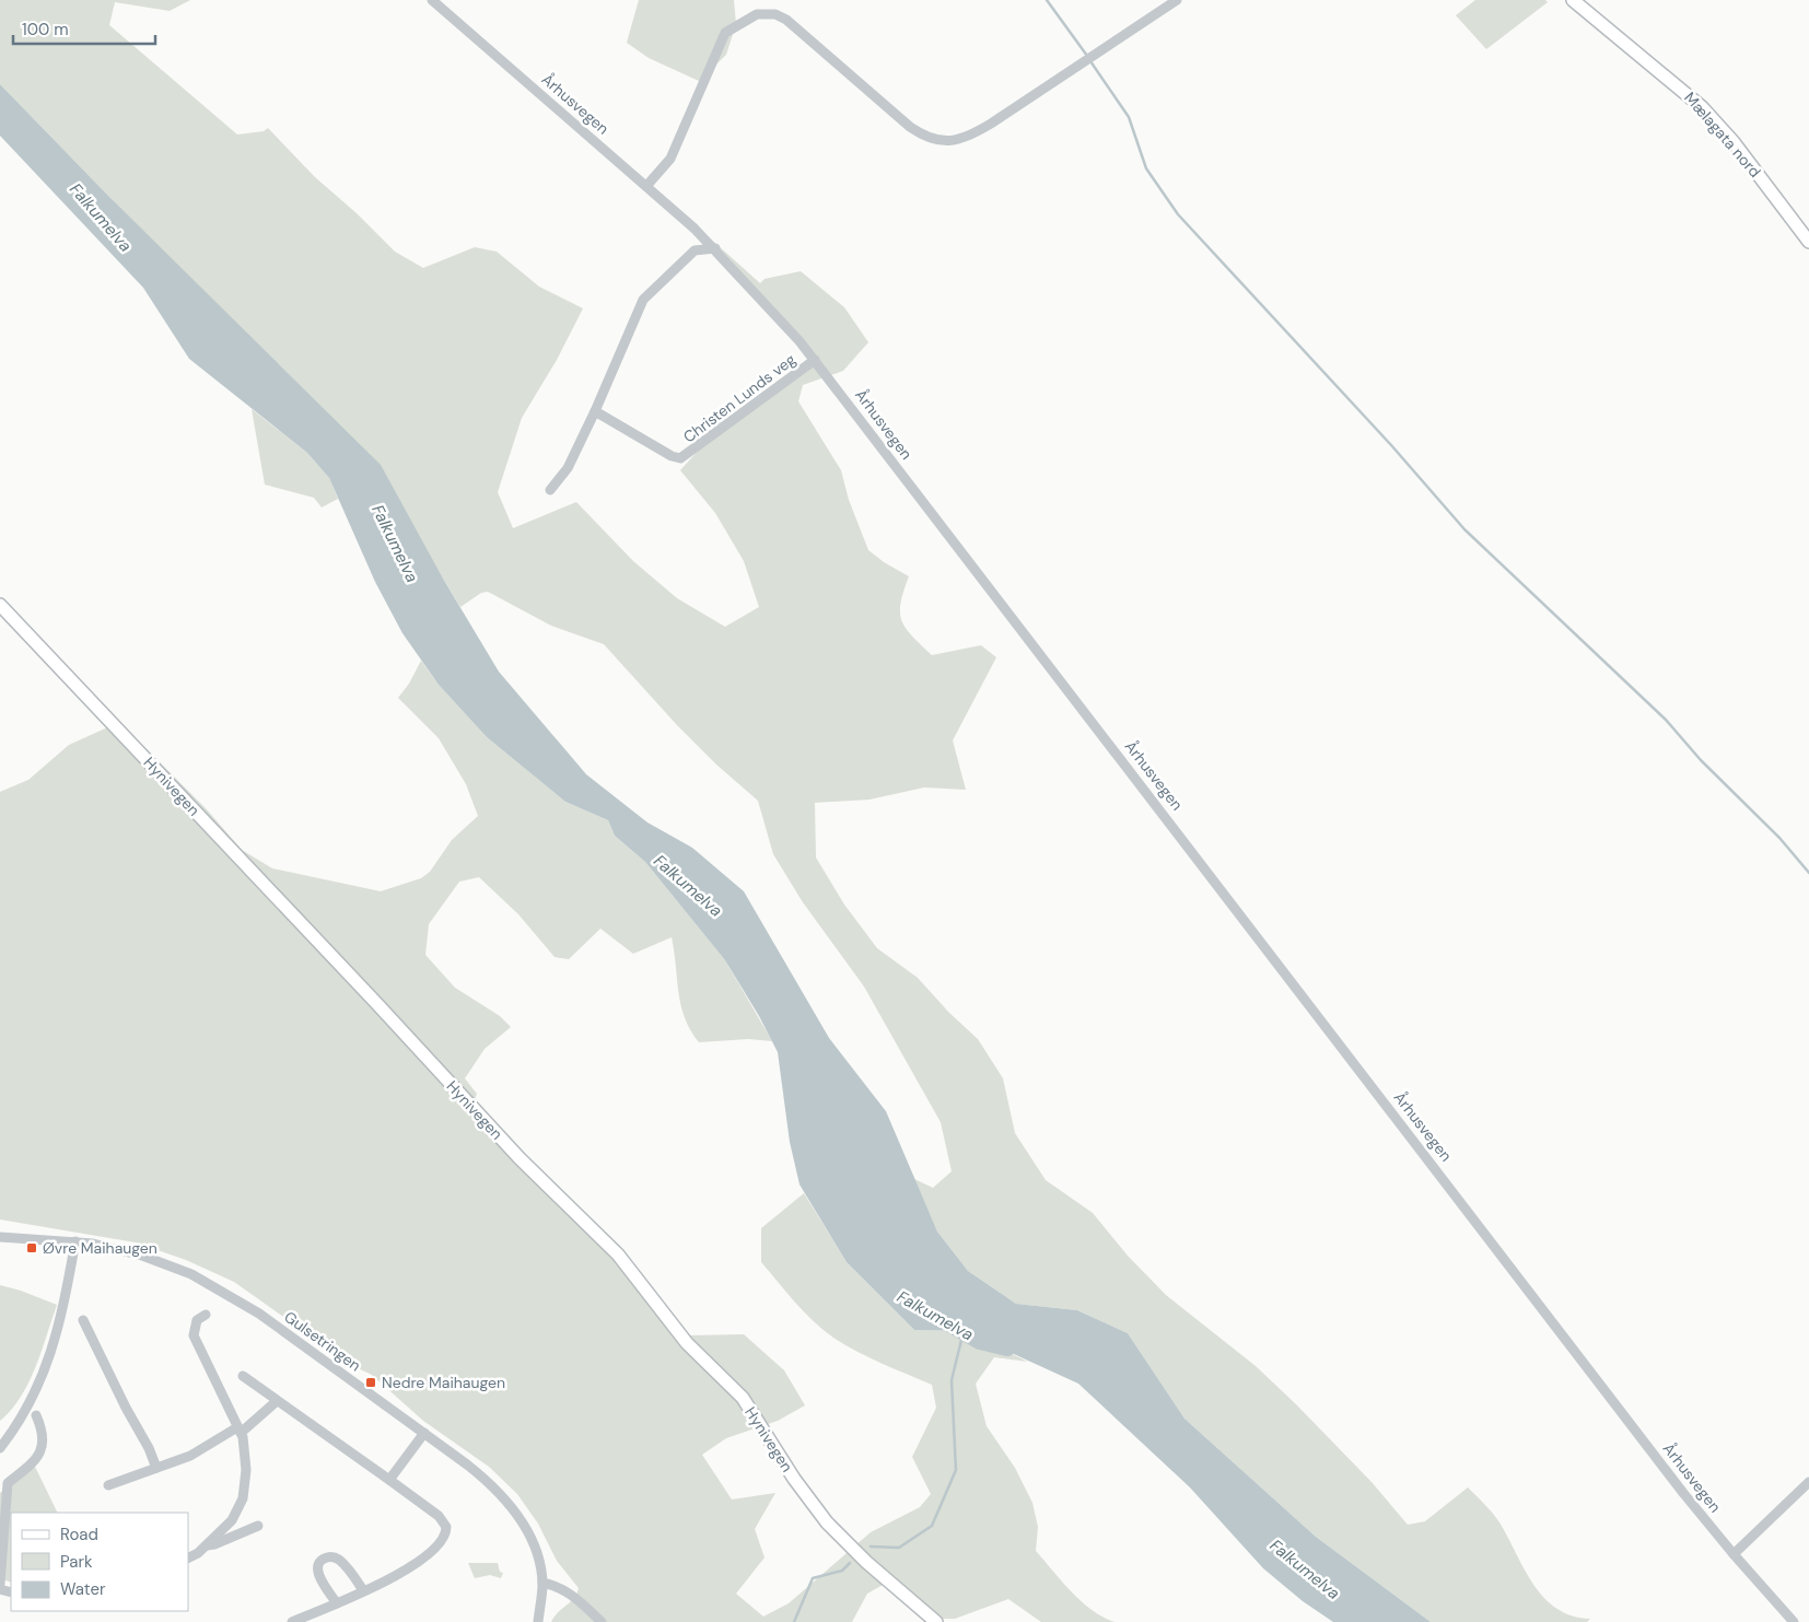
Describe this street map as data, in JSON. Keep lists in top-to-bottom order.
{
  "streets": {
    "main road": ["Mælagata nord", "Hynivegen"],
    "street": ["Århusvegen", "Christen Lunds veg", "Gulsetringen"]
  },
  "crossings": [
    ["Århusvegen", "Christen Lunds veg"]
  ],
  "water": ["Falkumelva"],
  "places": {
    "transit": ["Øvre Maihaugen", "Nedre Maihaugen"]
  },
  "legend": ["Road", "Park", "Water"],
  "scale_bar": "100 m"
}
